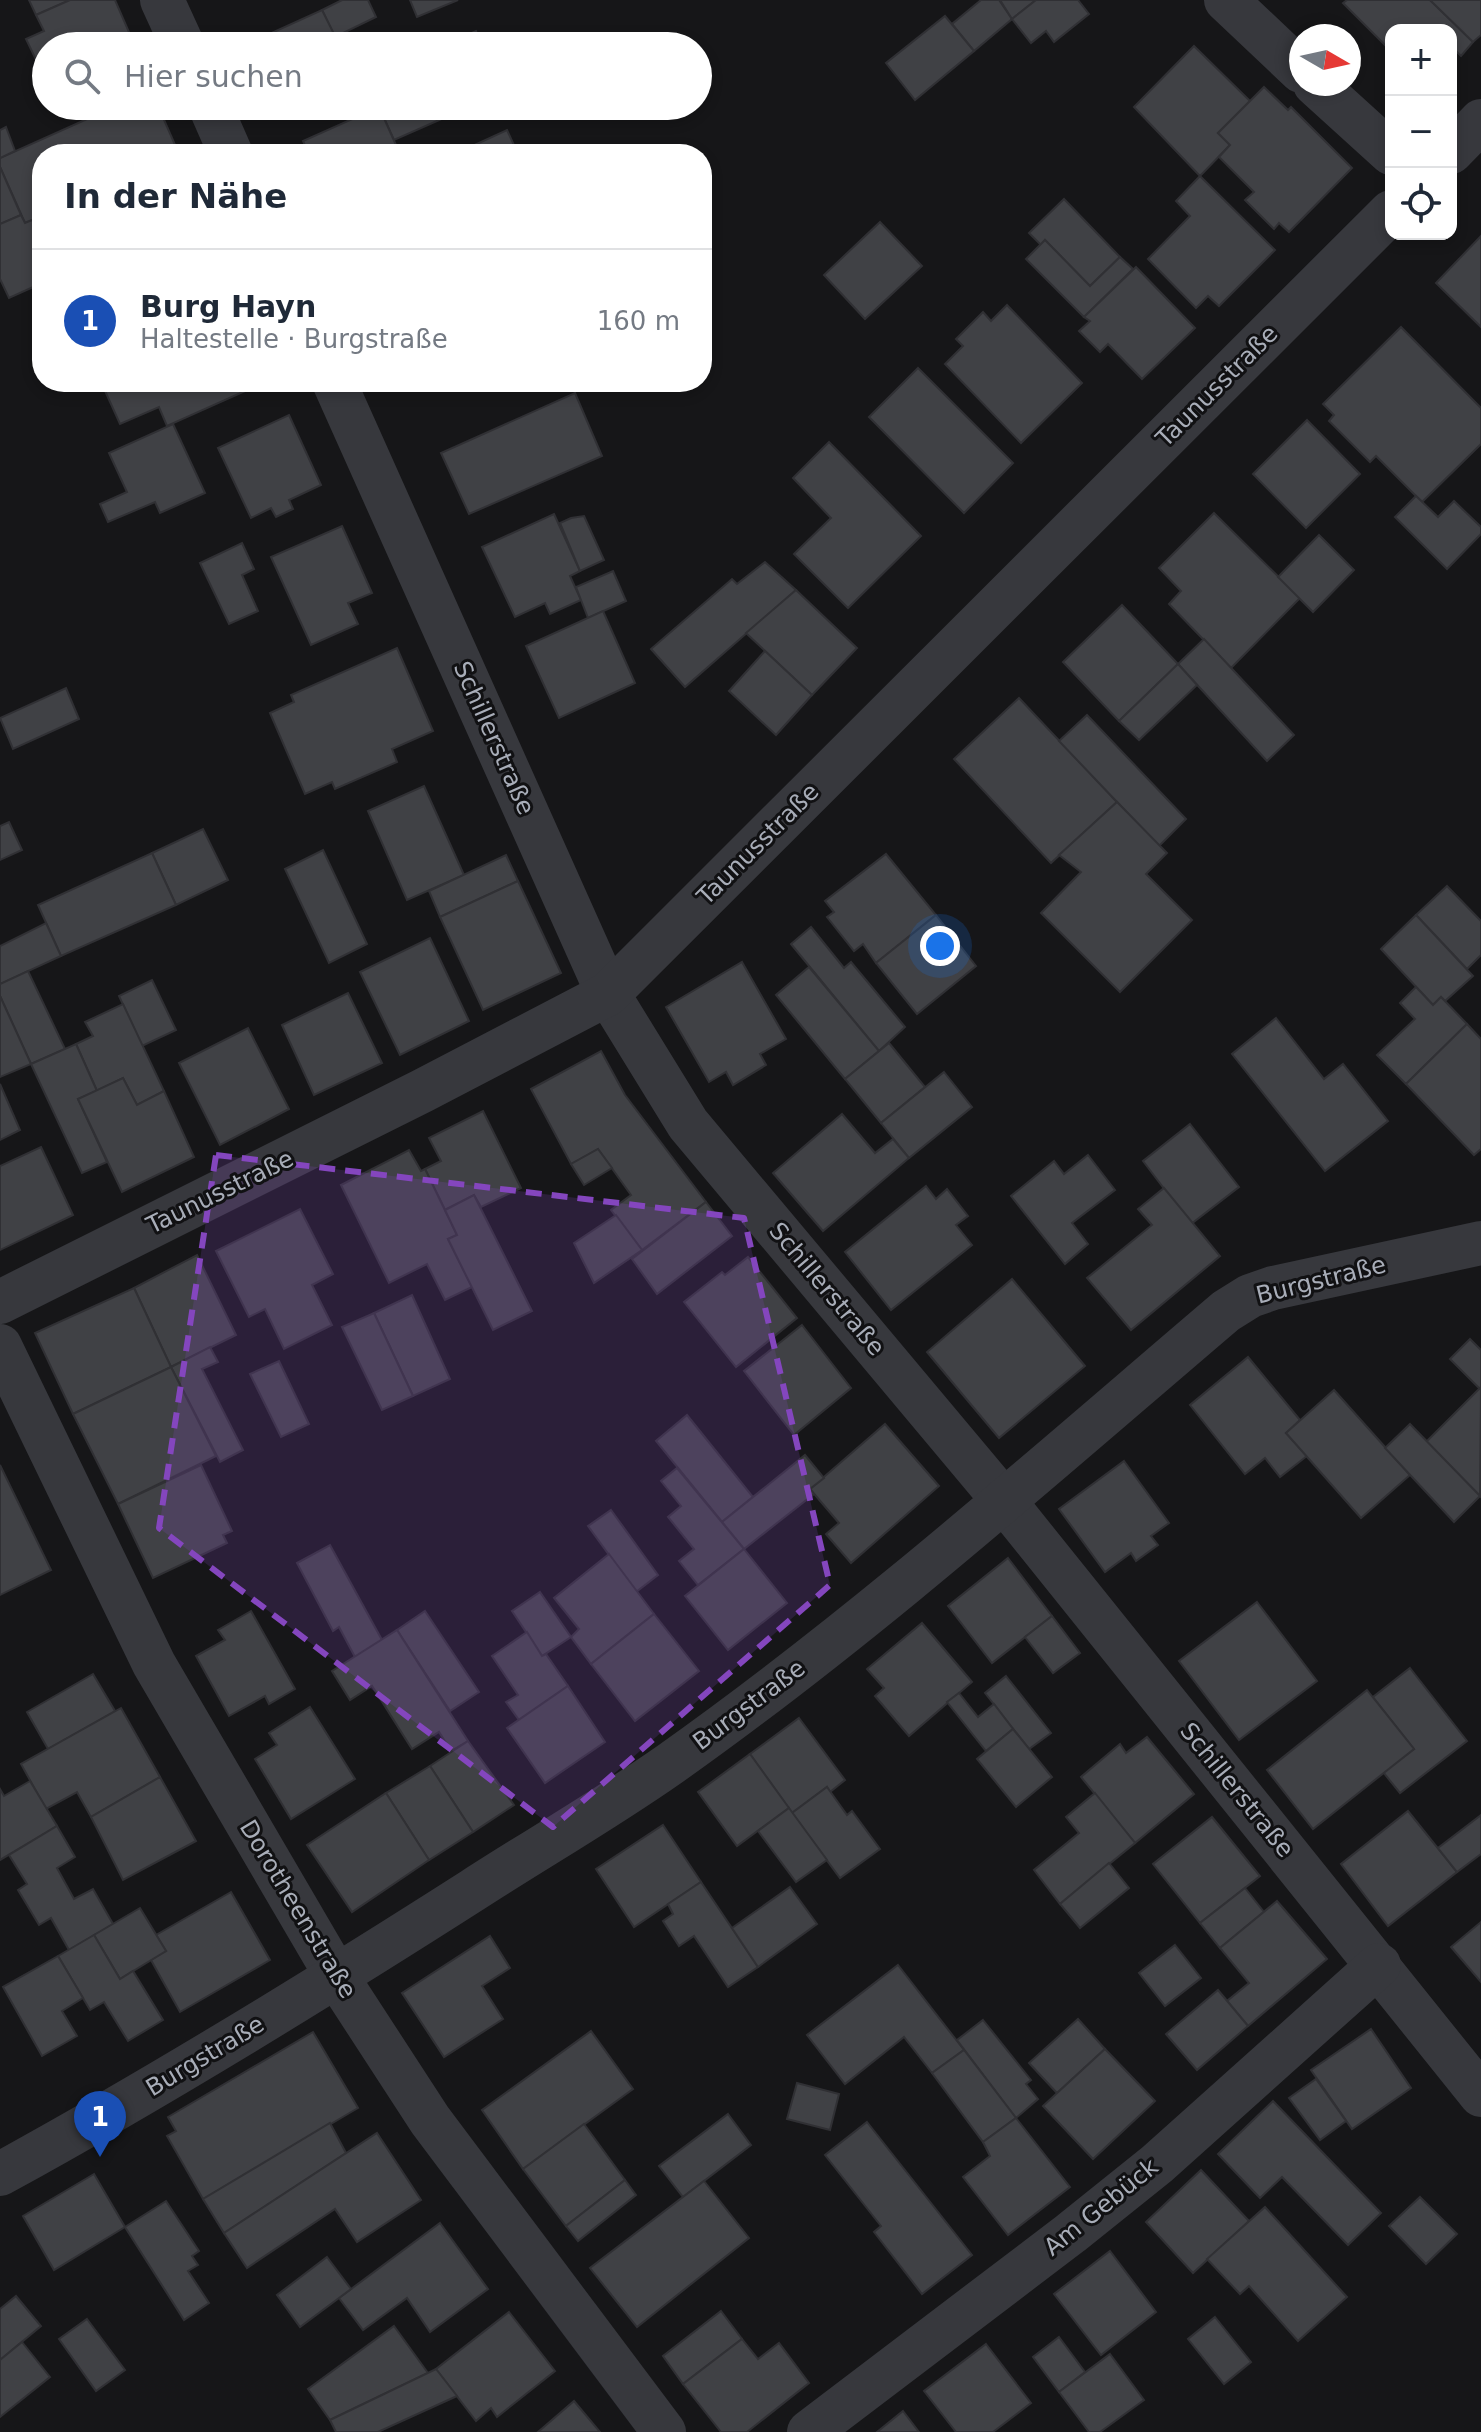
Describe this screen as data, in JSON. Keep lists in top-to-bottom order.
{
  "streets": {
    "street": [
      "Taunusstraße",
      "Schillerstraße",
      "Burgstraße",
      "Dorotheenstraße",
      "Am Gebück"
    ]
  },
  "crossings": [
    ["Taunusstraße", "Schillerstraße"],
    ["Schillerstraße", "Burgstraße"],
    ["Schillerstraße", "Am Gebück"],
    ["Burgstraße", "Dorotheenstraße"]
  ],
  "north": "right",
  "page": {
    "map_buttons": ["+", "−"],
    "search": "Hier suchen",
    "heading": "In der Nähe",
    "list": [
      {
        "mark": "1",
        "name": "Burg Hayn",
        "note": "Haltestelle · Burgstraße",
        "value": "160 m"
      }
    ],
    "pins": "1"
  }
}
